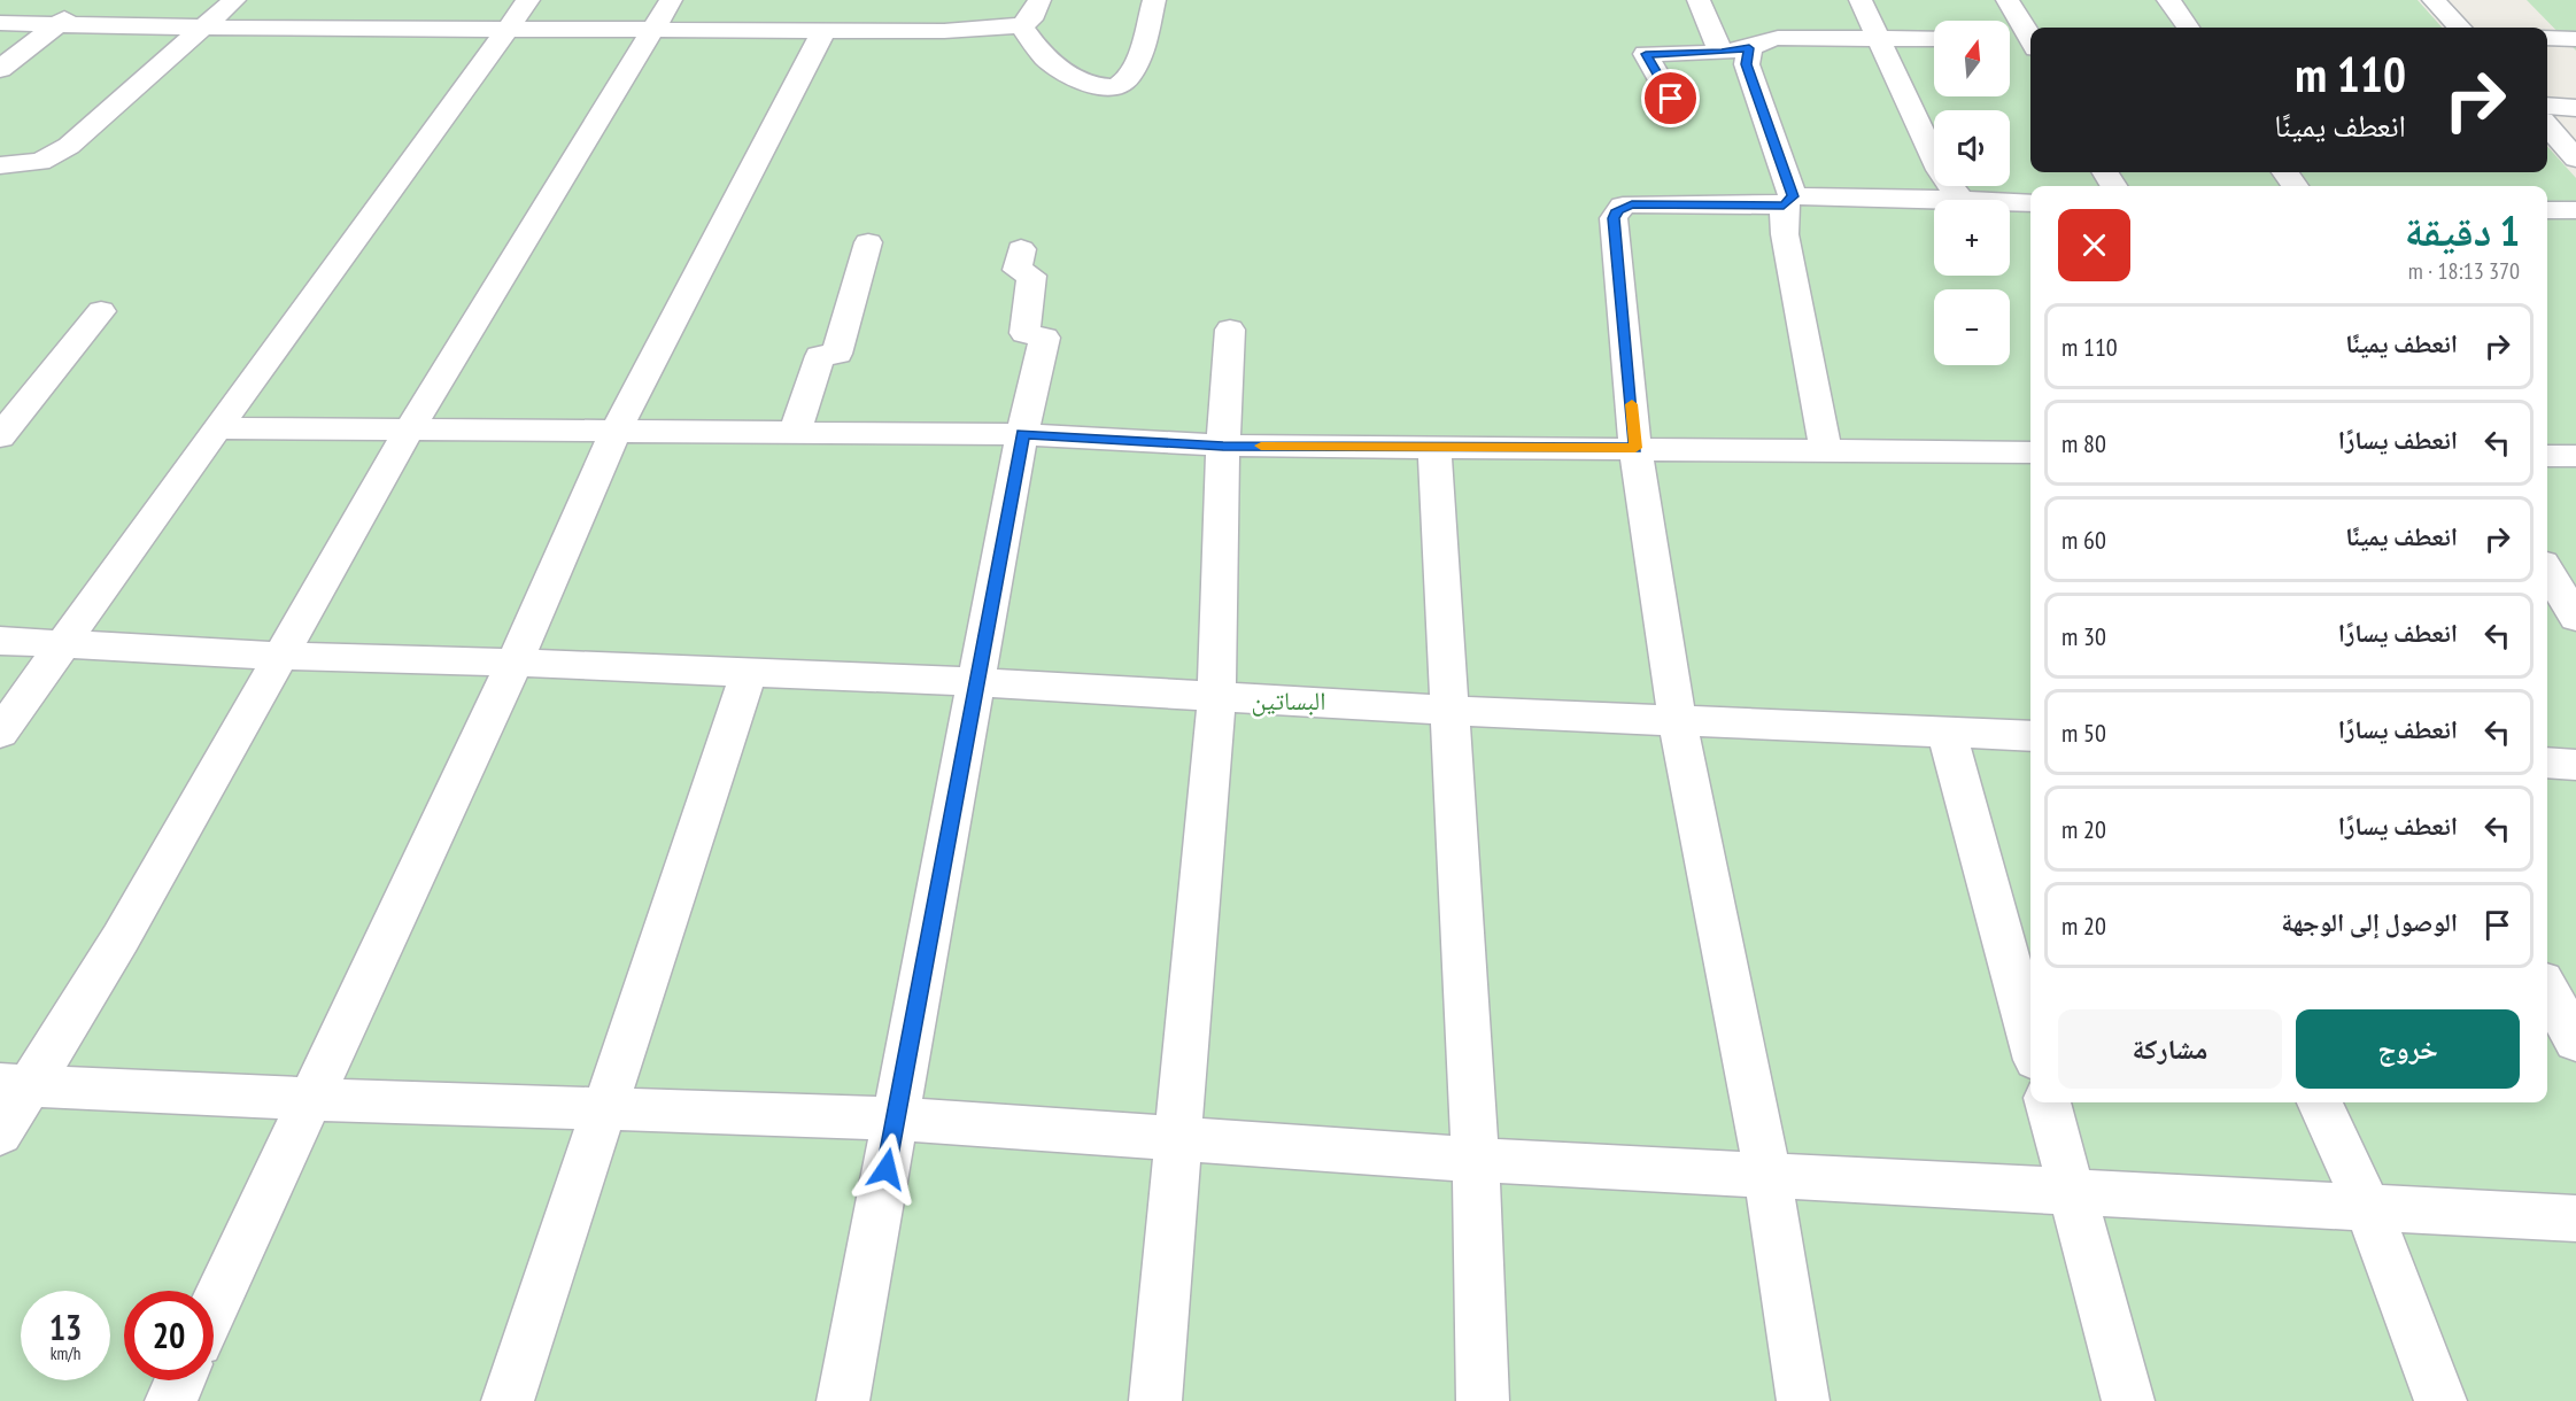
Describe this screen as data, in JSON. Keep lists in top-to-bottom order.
{
  "parks": ["البساتين"],
  "north": "top",
  "page": {
    "map_buttons": ["+", "−"],
    "turn": ["110 m", "انعطف يمينًا"],
    "heading": ["1 دقيقة", "370 m · 18:13"],
    "list": [
      {
        "name": "انعطف يمينًا",
        "value": "110 m"
      },
      {
        "name": "انعطف يسارًا",
        "value": "80 m"
      },
      {
        "name": "انعطف يمينًا",
        "value": "60 m"
      },
      {
        "name": "انعطف يسارًا",
        "value": "30 m"
      },
      {
        "name": "انعطف يسارًا",
        "value": "50 m"
      },
      {
        "name": "انعطف يسارًا",
        "value": "20 m"
      },
      {
        "name": "الوصول إلى الوجهة",
        "value": "20 m"
      }
    ],
    "buttons": ["خروج", "مشاركة"],
    "speed": "13 km/h",
    "limit": "20"
  }
}
